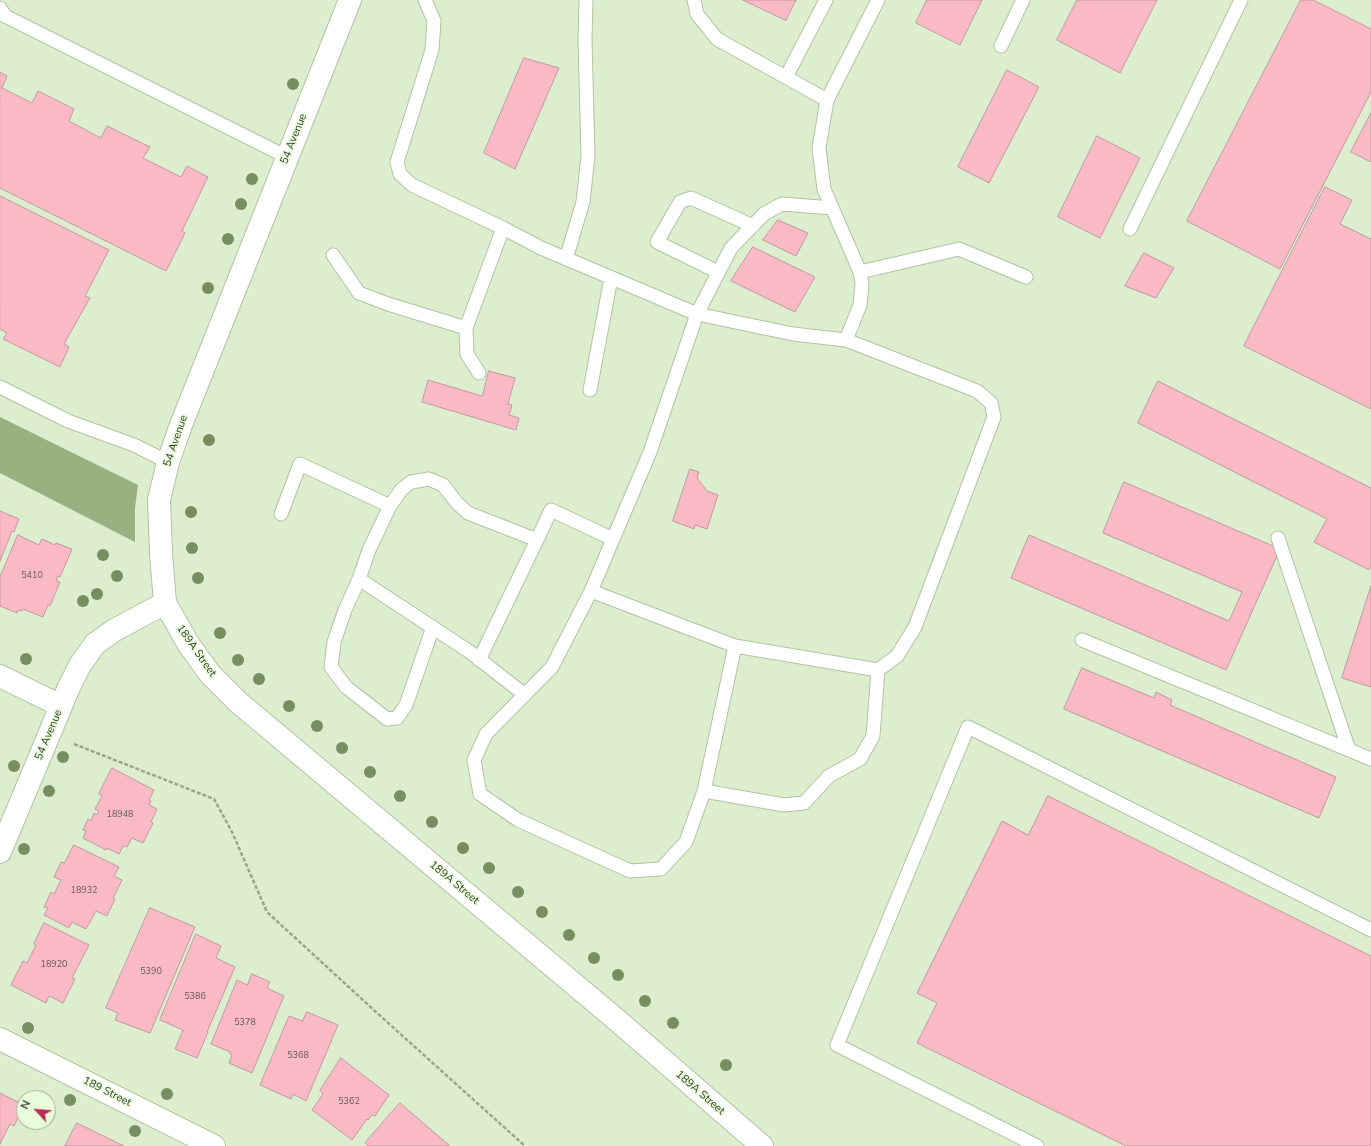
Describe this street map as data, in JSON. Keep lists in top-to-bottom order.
{
  "streets": {
    "street": ["54 Avenue", "189A Street", "189 Street"]
  },
  "crossings": [
    ["54 Avenue", "189A Street"]
  ],
  "house_numbers": [
    "5410",
    "18948",
    "18932",
    "18920",
    "5390",
    "5386",
    "5378",
    "5368",
    "5362"
  ],
  "north": "top left"
}
